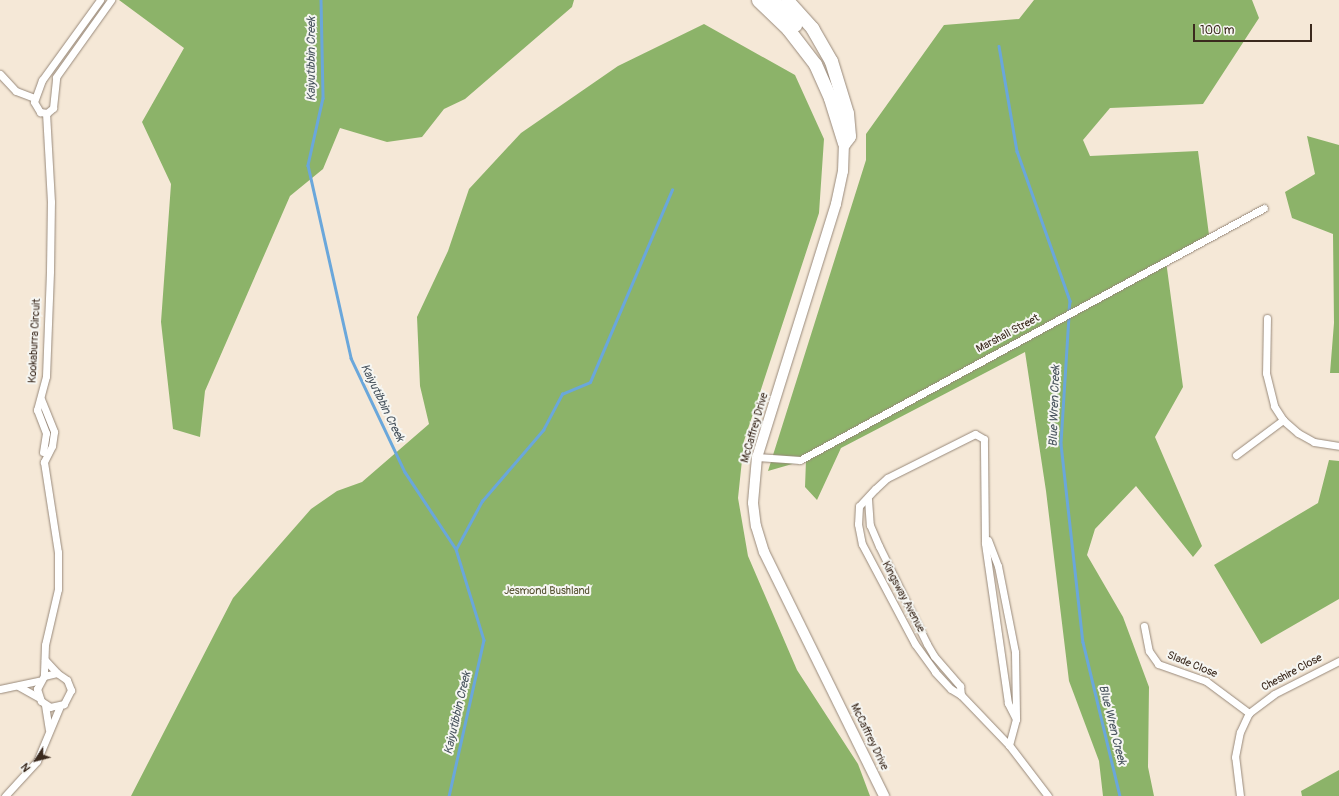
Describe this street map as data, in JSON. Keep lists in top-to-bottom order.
{
  "streets": {
    "main road": ["McCaffrey Drive"],
    "street": [
      "Marshall Street",
      "Kookaburra Circuit",
      "Kingsway Avenue",
      "Slade Close",
      "Cheshire Close"
    ]
  },
  "crossings": [
    ["Marshall Street", "McCaffrey Drive"],
    ["Slade Close", "Cheshire Close"]
  ],
  "water": ["Kaiyutibbin Creek", "Blue Wren Creek"],
  "parks": ["Jesmond Bushland"],
  "scale_bar": "100 m",
  "north": "bottom left"
}
